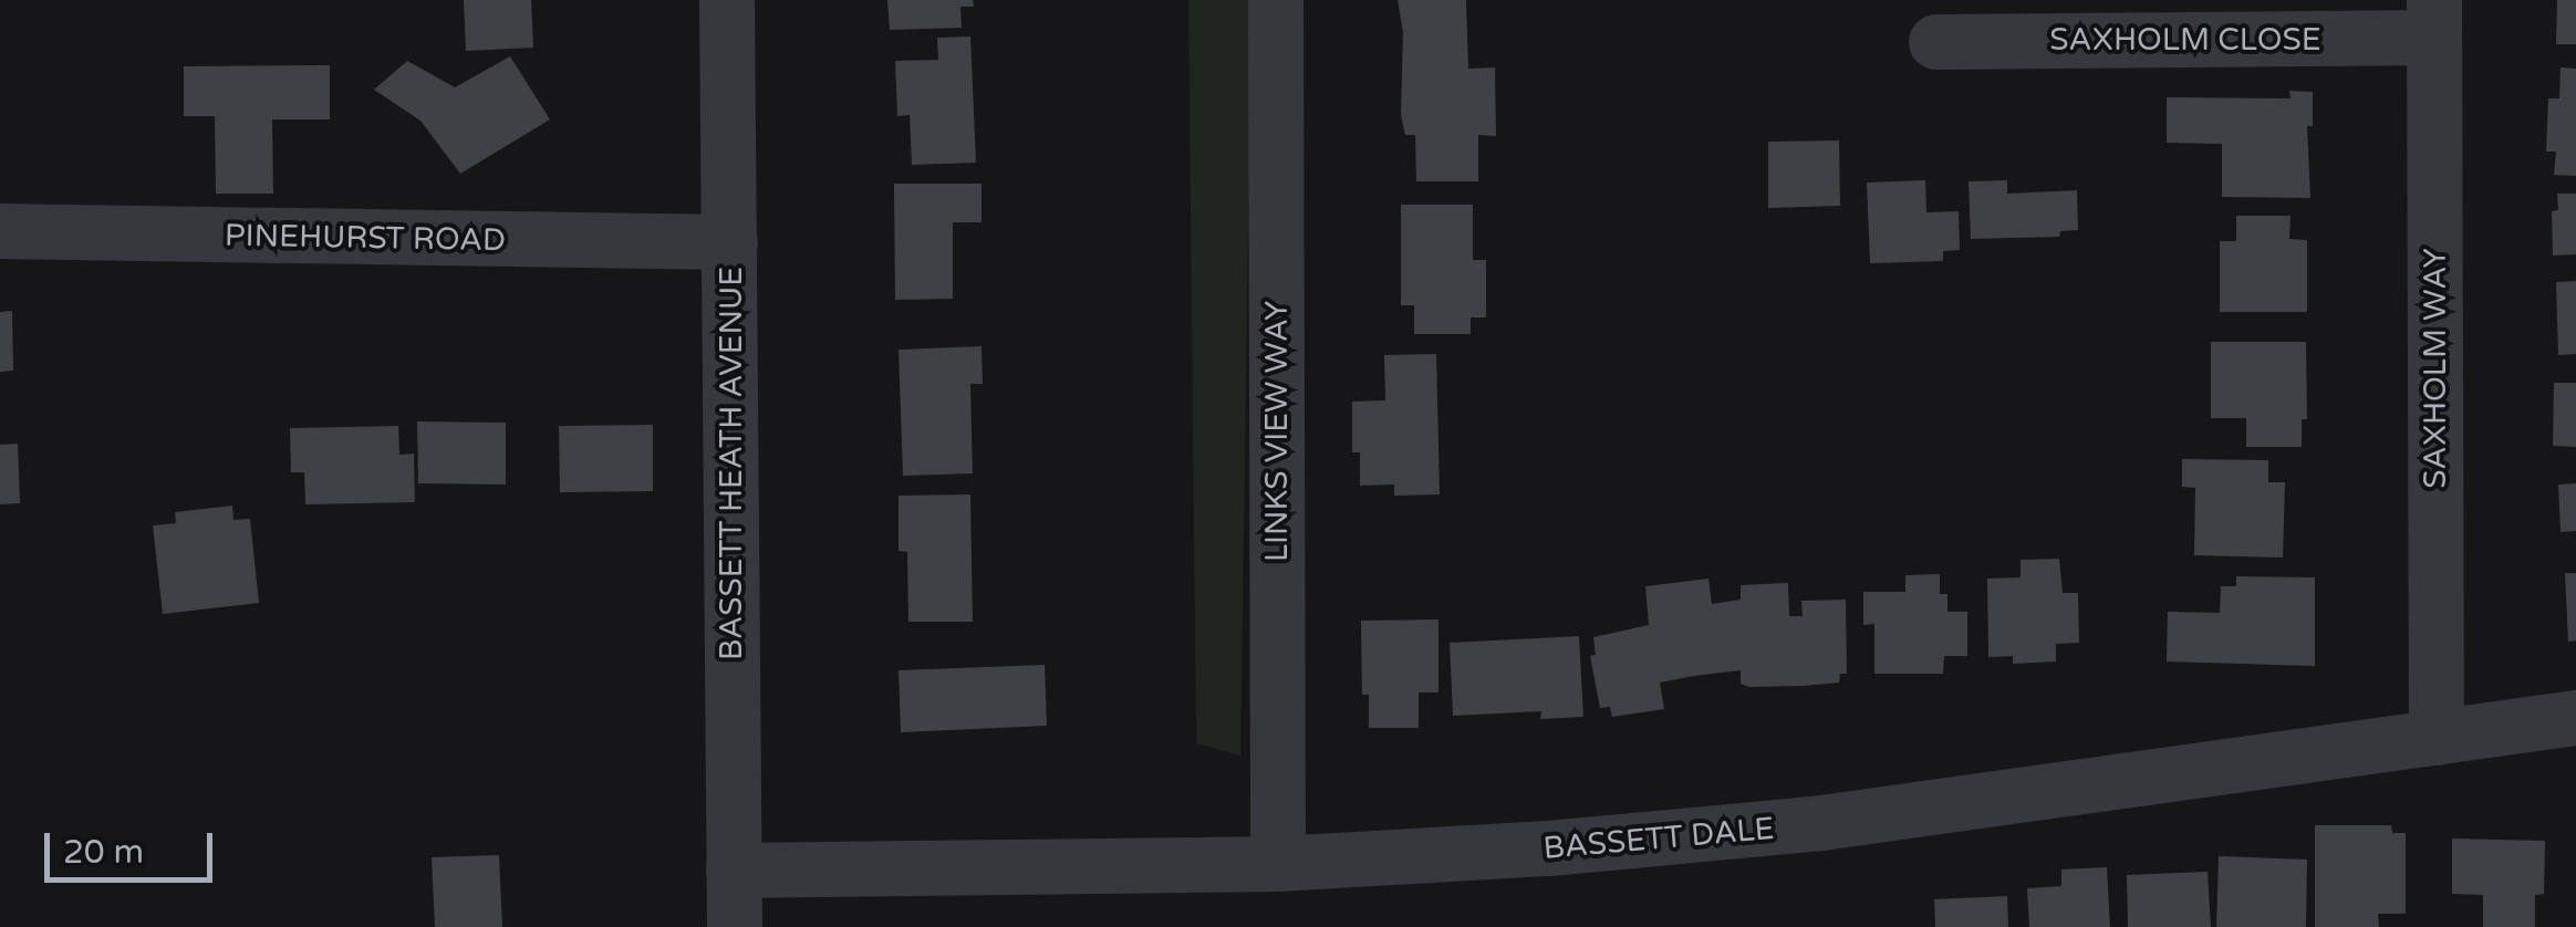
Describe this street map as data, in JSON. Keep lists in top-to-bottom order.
{
  "streets": {
    "street": [
      "SAXHOLM CLOSE",
      "PINEHURST ROAD",
      "SAXHOLM WAY",
      "LINKS VIEW WAY",
      "BASSETT HEATH AVENUE",
      "BASSETT DALE"
    ]
  },
  "crossings": [
    ["SAXHOLM CLOSE", "SAXHOLM WAY"],
    ["PINEHURST ROAD", "BASSETT HEATH AVENUE"],
    ["SAXHOLM WAY", "BASSETT DALE"],
    ["LINKS VIEW WAY", "BASSETT DALE"],
    ["BASSETT HEATH AVENUE", "BASSETT DALE"]
  ],
  "scale_bar": "20 m"
}
